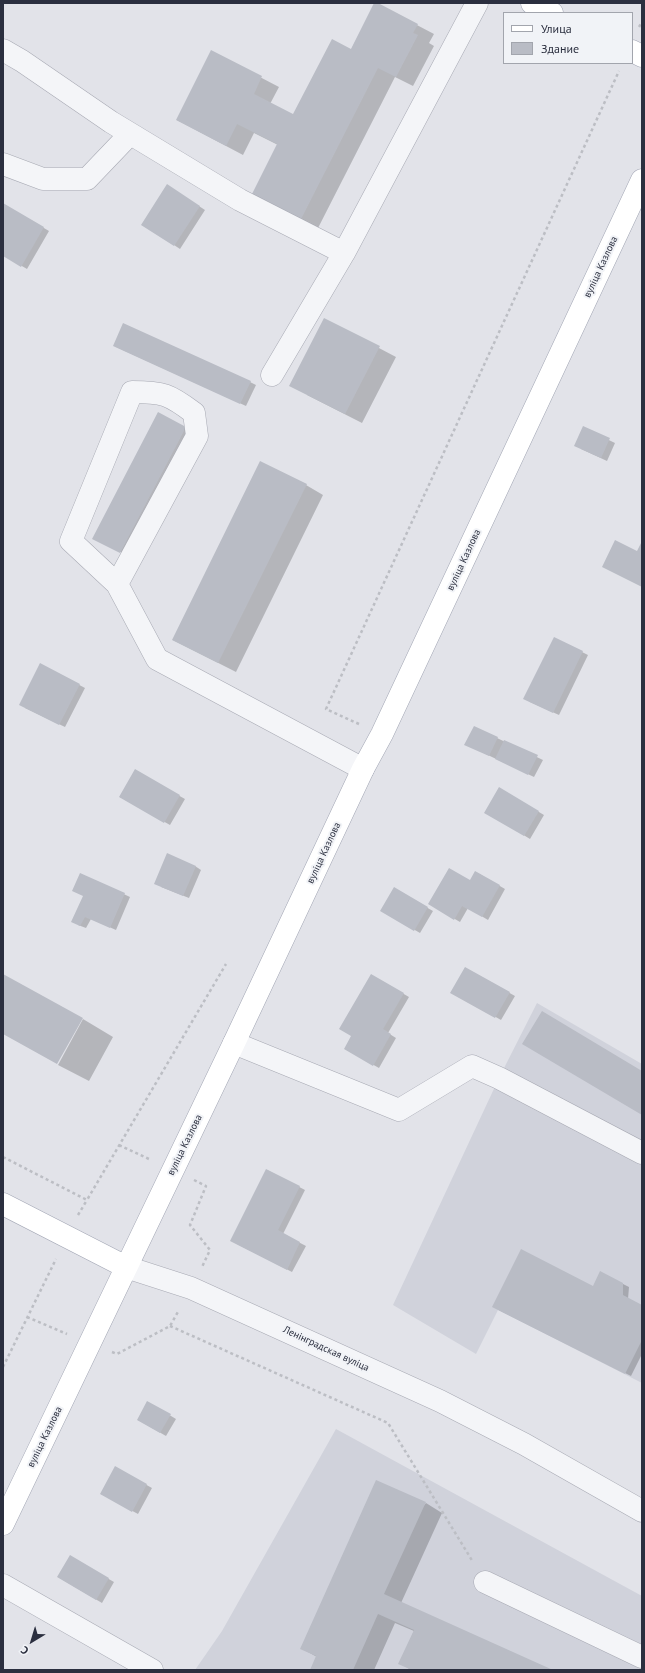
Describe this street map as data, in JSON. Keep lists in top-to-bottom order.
{
  "streets": {
    "main road": ["вуліца Казлова", "Ленінградская вуліца"]
  },
  "crossings": [
    ["вуліца Казлова", "Ленінградская вуліца"]
  ],
  "legend": ["Улица", "Здание"],
  "north": "bottom left"
}
